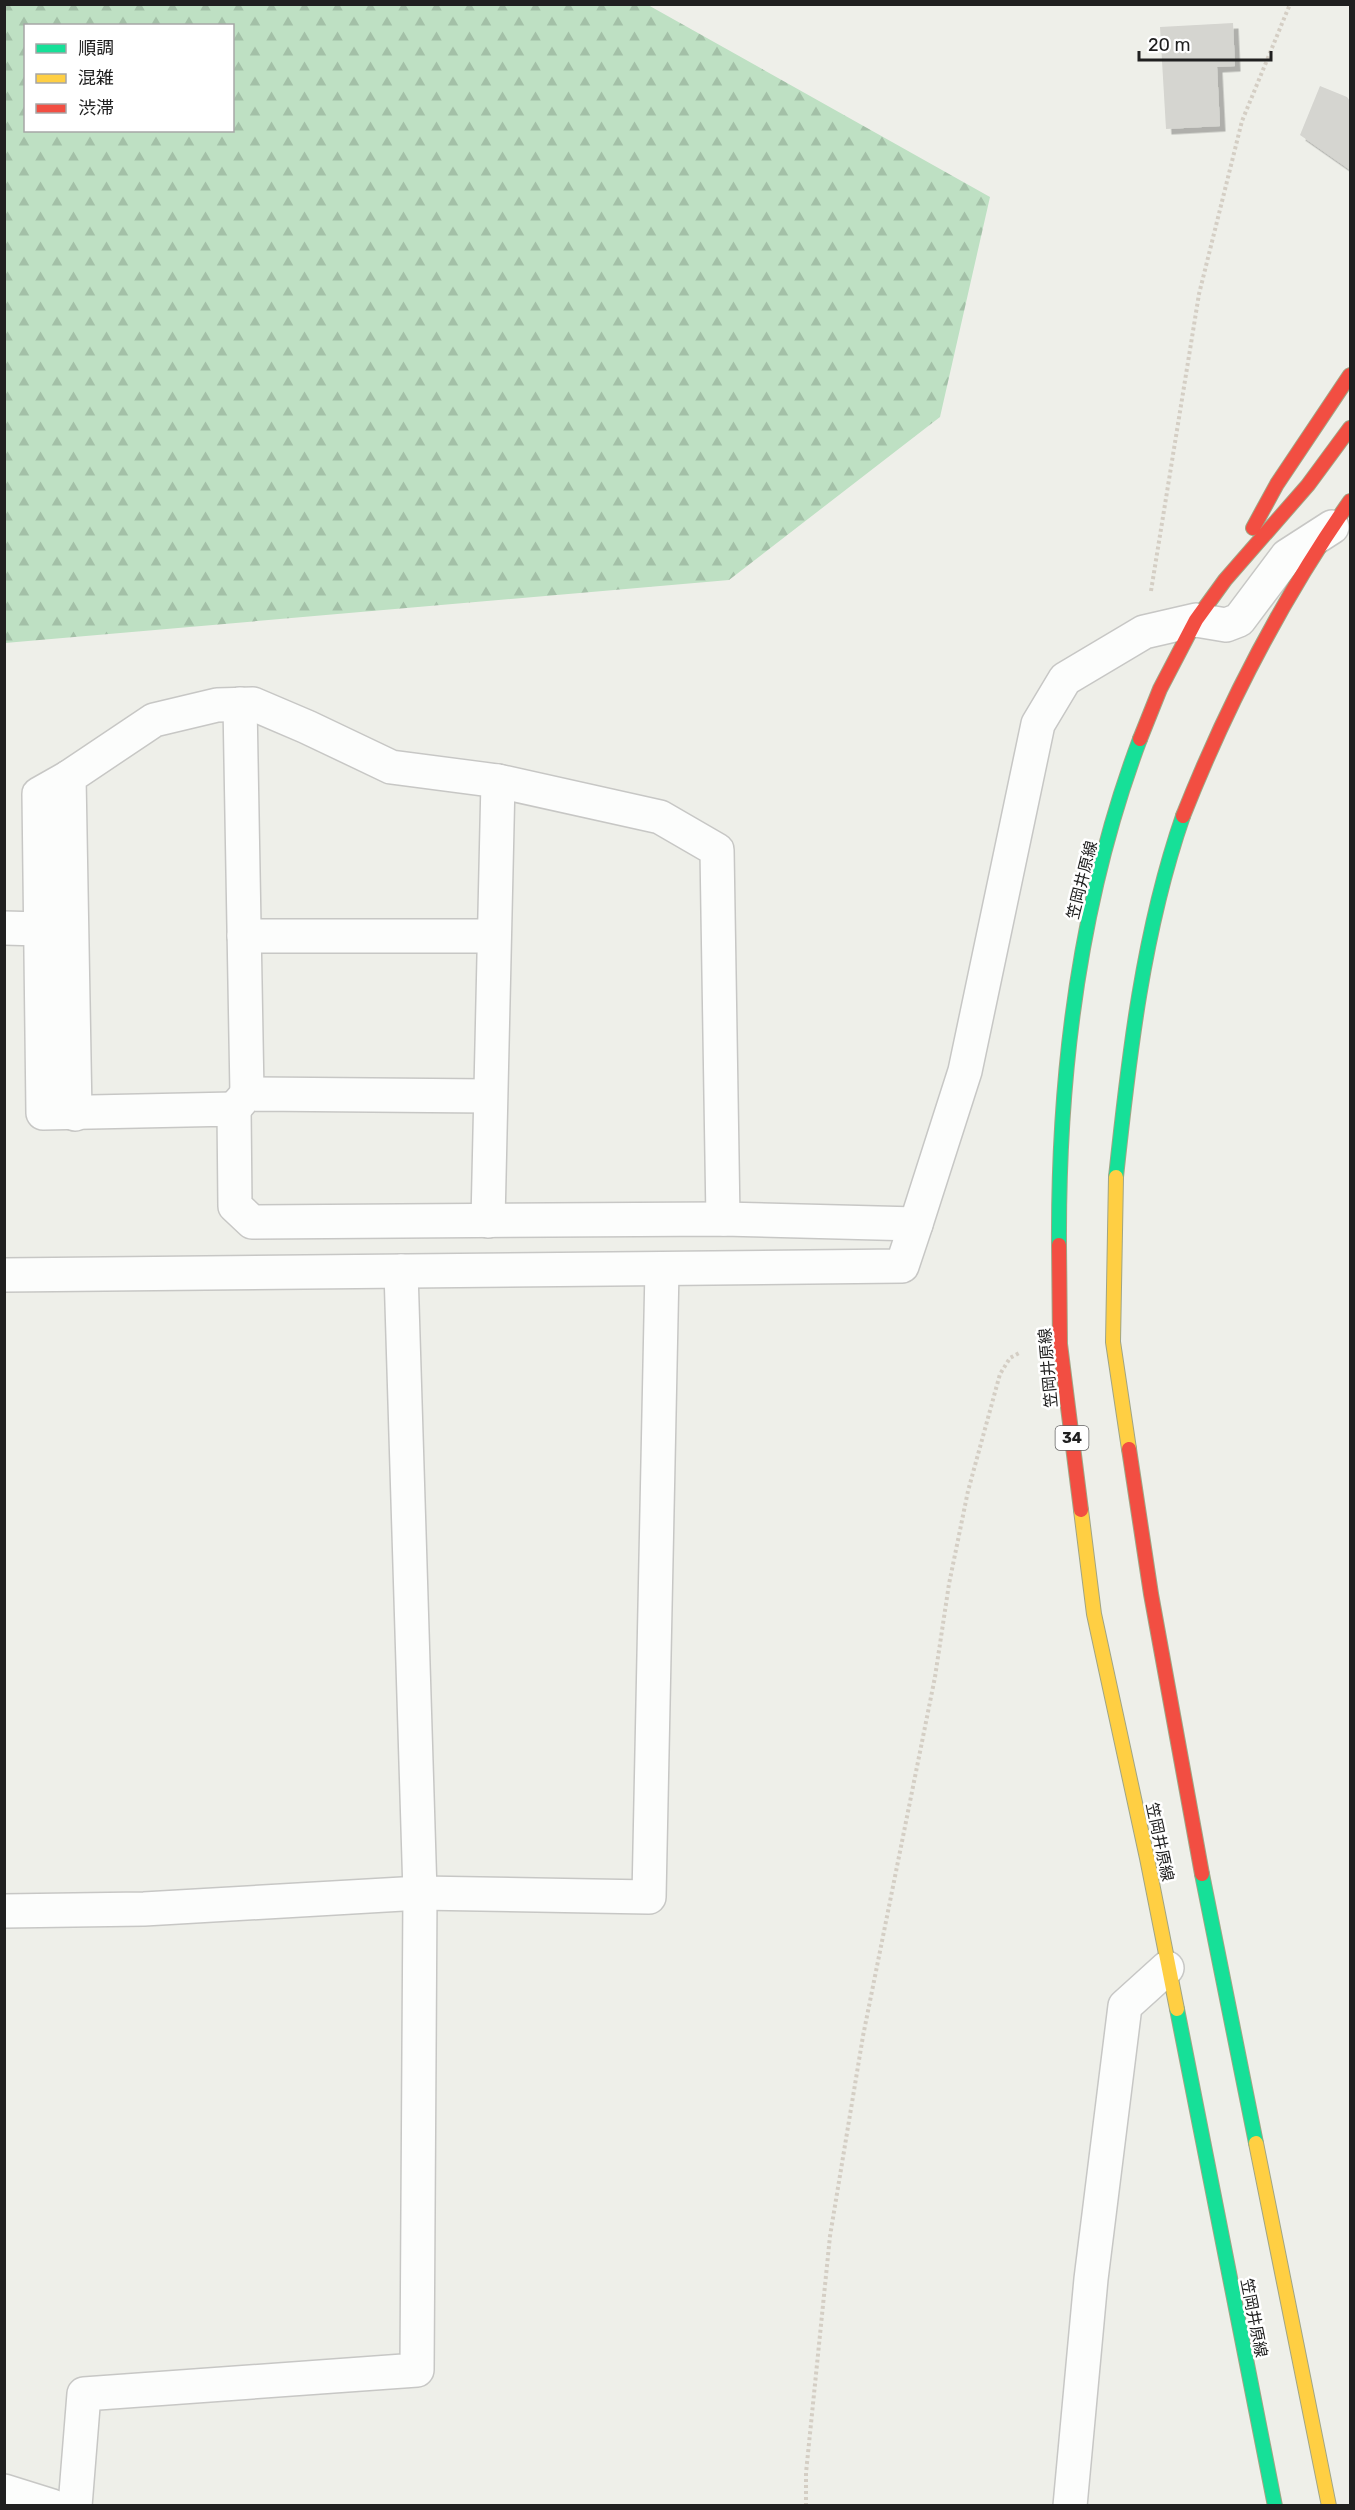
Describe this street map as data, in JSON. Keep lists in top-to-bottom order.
{
  "streets": {
    "main road": ["笠岡井原線", "34"]
  },
  "legend": ["順調", "混雑", "渋滞"],
  "scale_bar": "20 m"
}
